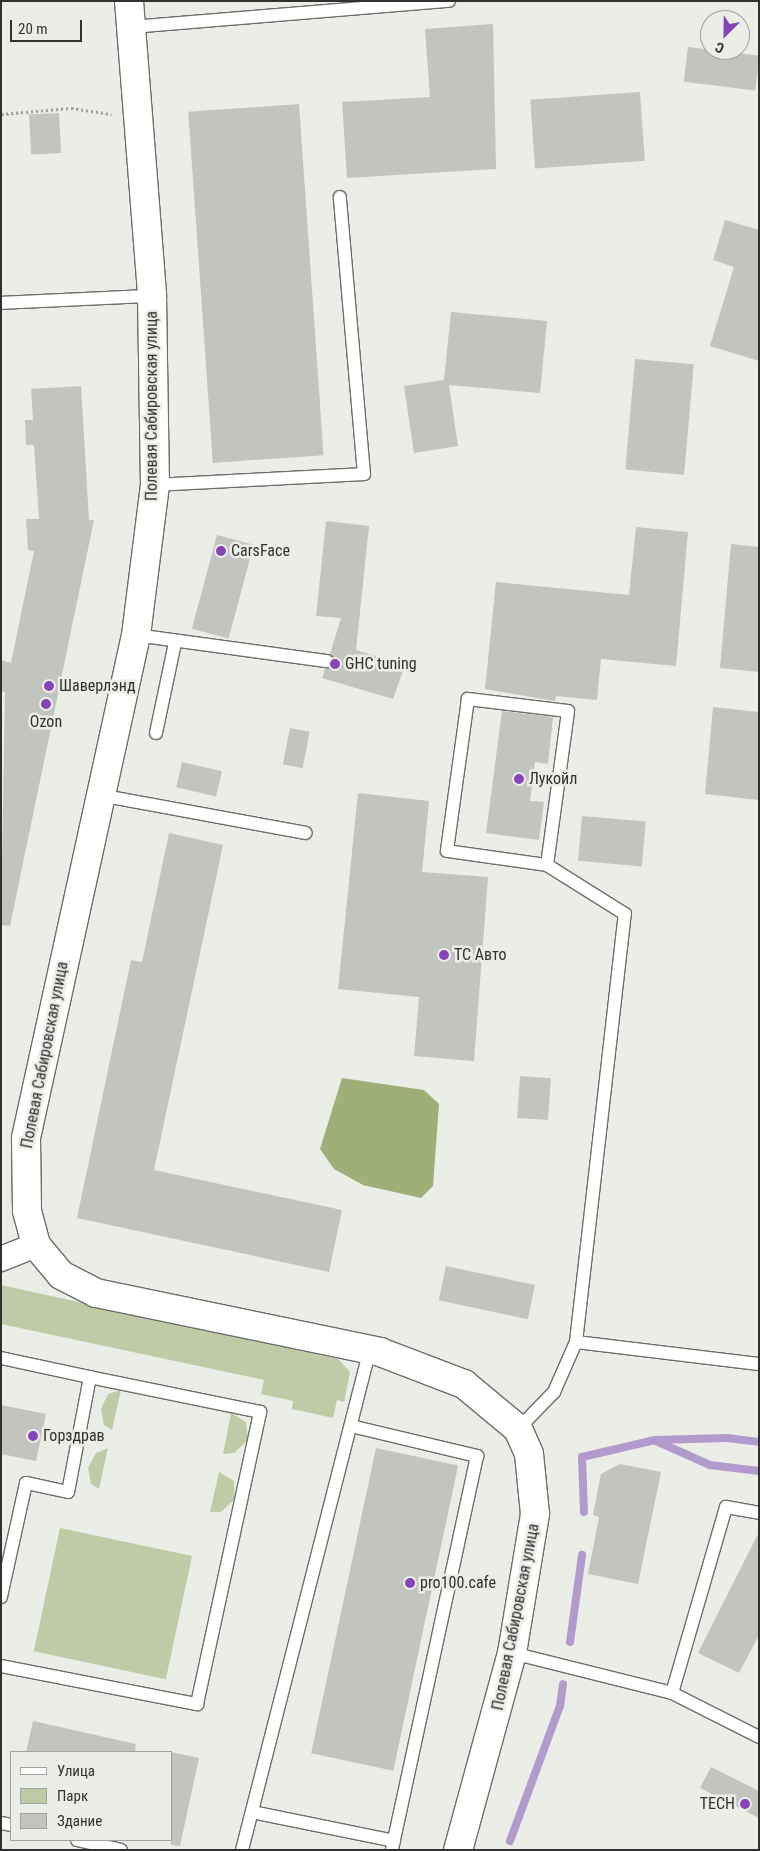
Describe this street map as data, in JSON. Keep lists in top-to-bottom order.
{
  "streets": {
    "street": ["Полевая Сабировская улица"]
  },
  "places": [
    "CarsFace",
    "GHC tuning",
    "Шаверлэнд",
    "Ozon",
    "Лукойл",
    "ТС Авто",
    "Горздрав",
    "pro100.cafe",
    "TECH"
  ],
  "legend": ["Улица", "Парк", "Здание"],
  "scale_bar": "20 m",
  "north": "bottom left"
}
